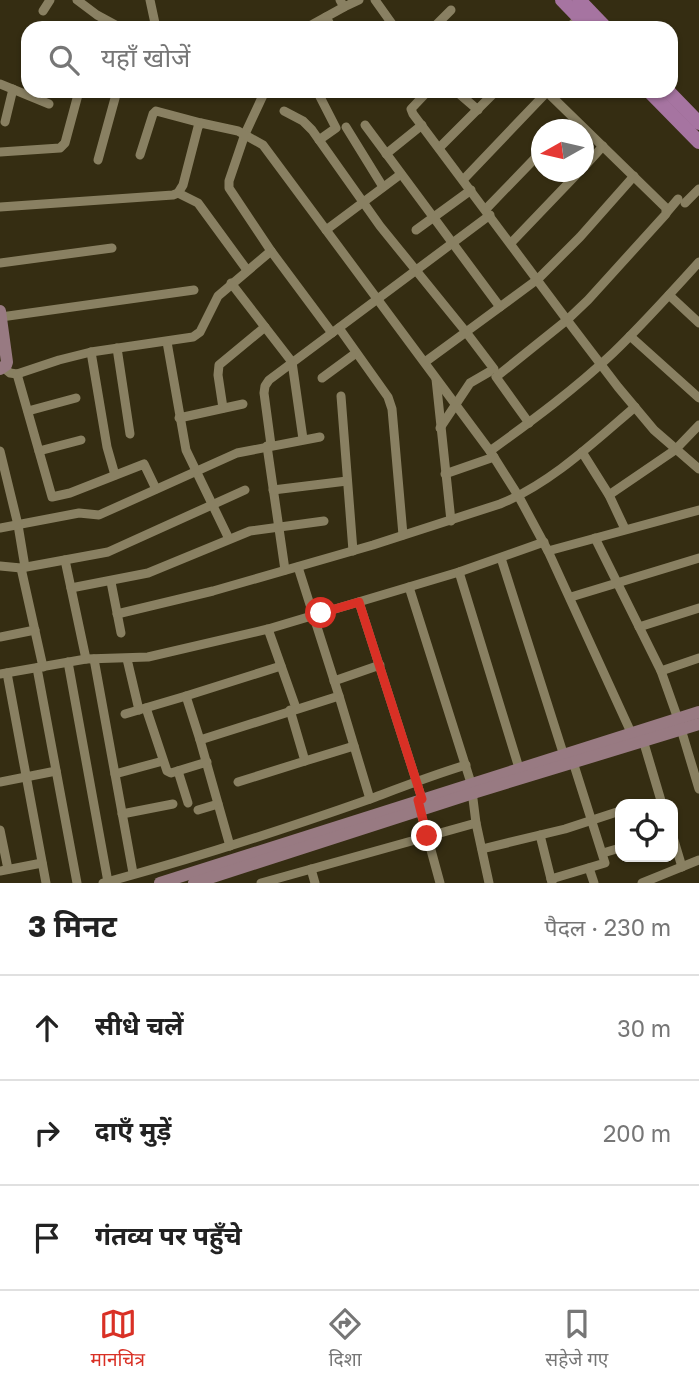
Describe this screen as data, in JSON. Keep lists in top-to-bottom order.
{
  "north": "left",
  "page": {
    "search": "यहाँ खोजें",
    "heading": ["3 मिनट", "पैदल · 230 m"],
    "list": [
      ["सीधे चलें", "30 m"],
      ["दाएँ मुड़ें", "200 m"],
      "गंतव्य पर पहुँचे"
    ],
    "nav": ["मानचित्र", "दिशा", "सहेजे गए"]
  }
}
